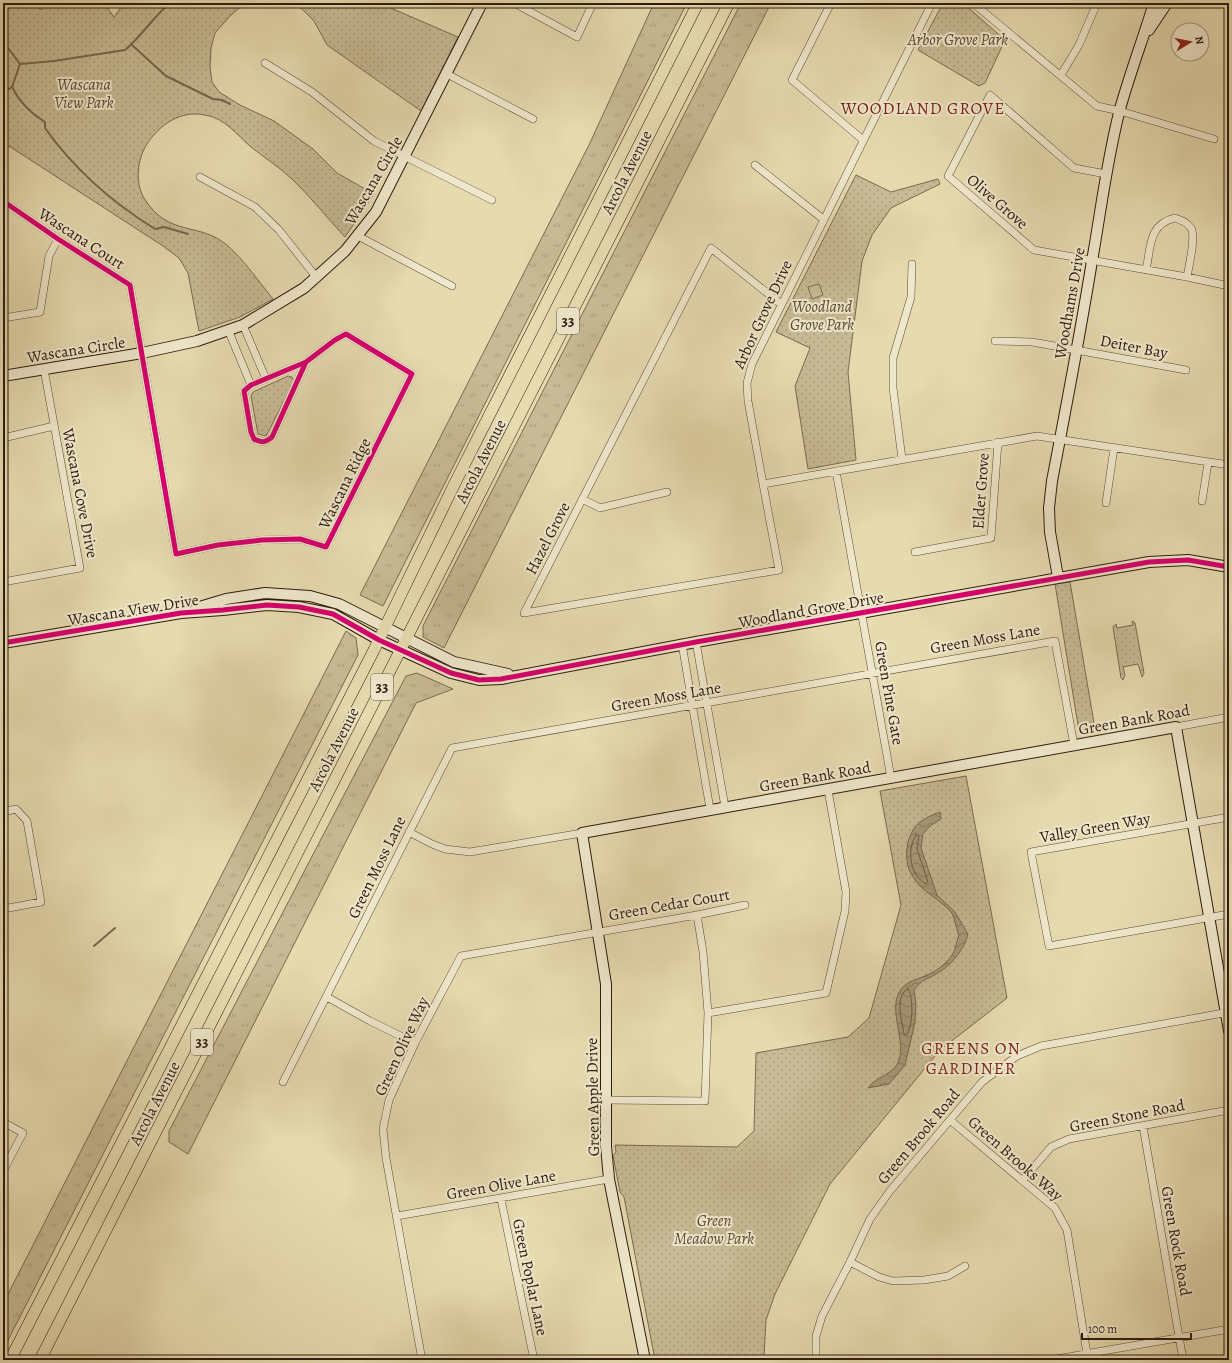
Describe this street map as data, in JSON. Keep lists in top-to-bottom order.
{
  "streets": {
    "main road": ["Arcola Avenue", "33"],
    "street": [
      "Wascana Circle",
      "Olive Grove",
      "Wascana Court",
      "Woodhams Drive",
      "Arbor Grove Drive",
      "Deiter Bay",
      "Wascana Ridge",
      "Elder Grove",
      "Wascana Cove Drive",
      "Hazel Grove",
      "Wascana View Drive",
      "Woodland Grove Drive",
      "Green Moss Lane",
      "Green Pine Gate",
      "Green Bank Road",
      "Valley Green Way",
      "Green Cedar Court",
      "Green Olive Way",
      "Green Apple Drive",
      "Green Stone Road",
      "Green Brook Road",
      "Green Brooks Way",
      "Green Olive Lane",
      "Green Rock Road",
      "Green Poplar Lane"
    ]
  },
  "crossings": [
    ["Arcola Avenue", "Wascana View Drive"],
    ["Arcola Avenue", "Woodland Grove Drive"],
    ["Wascana Circle", "Wascana Court"],
    ["Wascana Circle", "Wascana Ridge"],
    ["Wascana Circle", "Wascana Cove Drive"],
    ["Olive Grove", "Woodhams Drive"],
    ["Wascana Court", "Wascana Ridge"],
    ["Woodhams Drive", "Deiter Bay"],
    ["Woodhams Drive", "Woodland Grove Drive"],
    ["Arbor Grove Drive", "Hazel Grove"],
    ["Wascana View Drive", "Woodland Grove Drive"],
    ["Woodland Grove Drive", "Green Pine Gate"],
    ["Green Moss Lane", "Green Pine Gate"],
    ["Green Moss Lane", "Green Bank Road"],
    ["Green Pine Gate", "Green Bank Road"],
    ["Green Bank Road", "Green Apple Drive"],
    ["Green Cedar Court", "Green Olive Way"],
    ["Green Cedar Court", "Green Apple Drive"],
    ["Green Olive Way", "Green Apple Drive"],
    ["Green Olive Way", "Green Olive Lane"],
    ["Green Apple Drive", "Green Olive Lane"],
    ["Green Stone Road", "Green Brooks Way"],
    ["Green Stone Road", "Green Rock Road"],
    ["Green Brook Road", "Green Brooks Way"],
    ["Green Olive Lane", "Green Poplar Lane"]
  ],
  "districts": ["WOODLAND GROVE", "GREENS ON GARDINER"],
  "parks": [
    "Arbor Grove Park",
    "Wascana View Park",
    "Woodland Grove Park",
    "Green Meadow Park"
  ],
  "scale_bar": "100 m",
  "north": "right"
}
